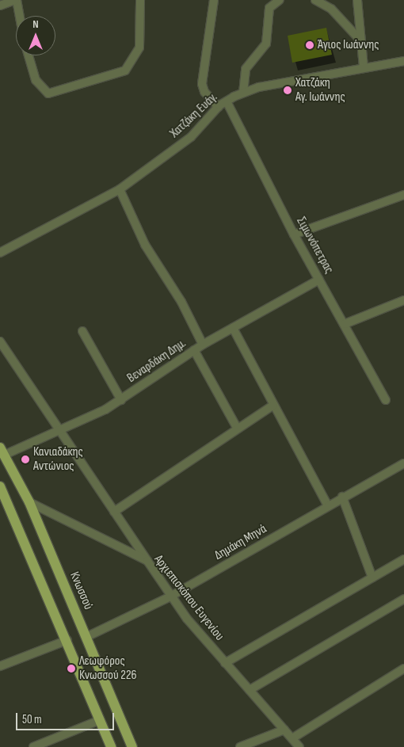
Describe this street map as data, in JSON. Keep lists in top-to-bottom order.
{
  "streets": {
    "main road": ["Κνωσσού"],
    "street": [
      "Χατζάκη Ευάγ.",
      "Σιμωνόπετρας",
      "Βεναρδάκη Δημ.",
      "Δημάκη Μηνά",
      "Αρχιεπισκόπου Ευγενίου"
    ]
  },
  "crossings": [
    ["Χατζάκη Ευάγ.", "Σιμωνόπετρας"],
    ["Σιμωνόπετρας", "Βεναρδάκη Δημ."],
    ["Βεναρδάκη Δημ.", "Κνωσσού"],
    ["Δημάκη Μηνά", "Κνωσσού"],
    ["Δημάκη Μηνά", "Αρχιεπισκόπου Ευγενίου"],
    ["Κνωσσού", "Αρχιεπισκόπου Ευγενίου"]
  ],
  "places": [
    "Άγιος Ιωάννης",
    "Χατζάκη Αγ. Ιωάννης",
    "Κανιαδάκης Αντώνιος",
    "Λεωφόρος Κνωσσού 226"
  ],
  "scale_bar": "50 m",
  "north": "top"
}
